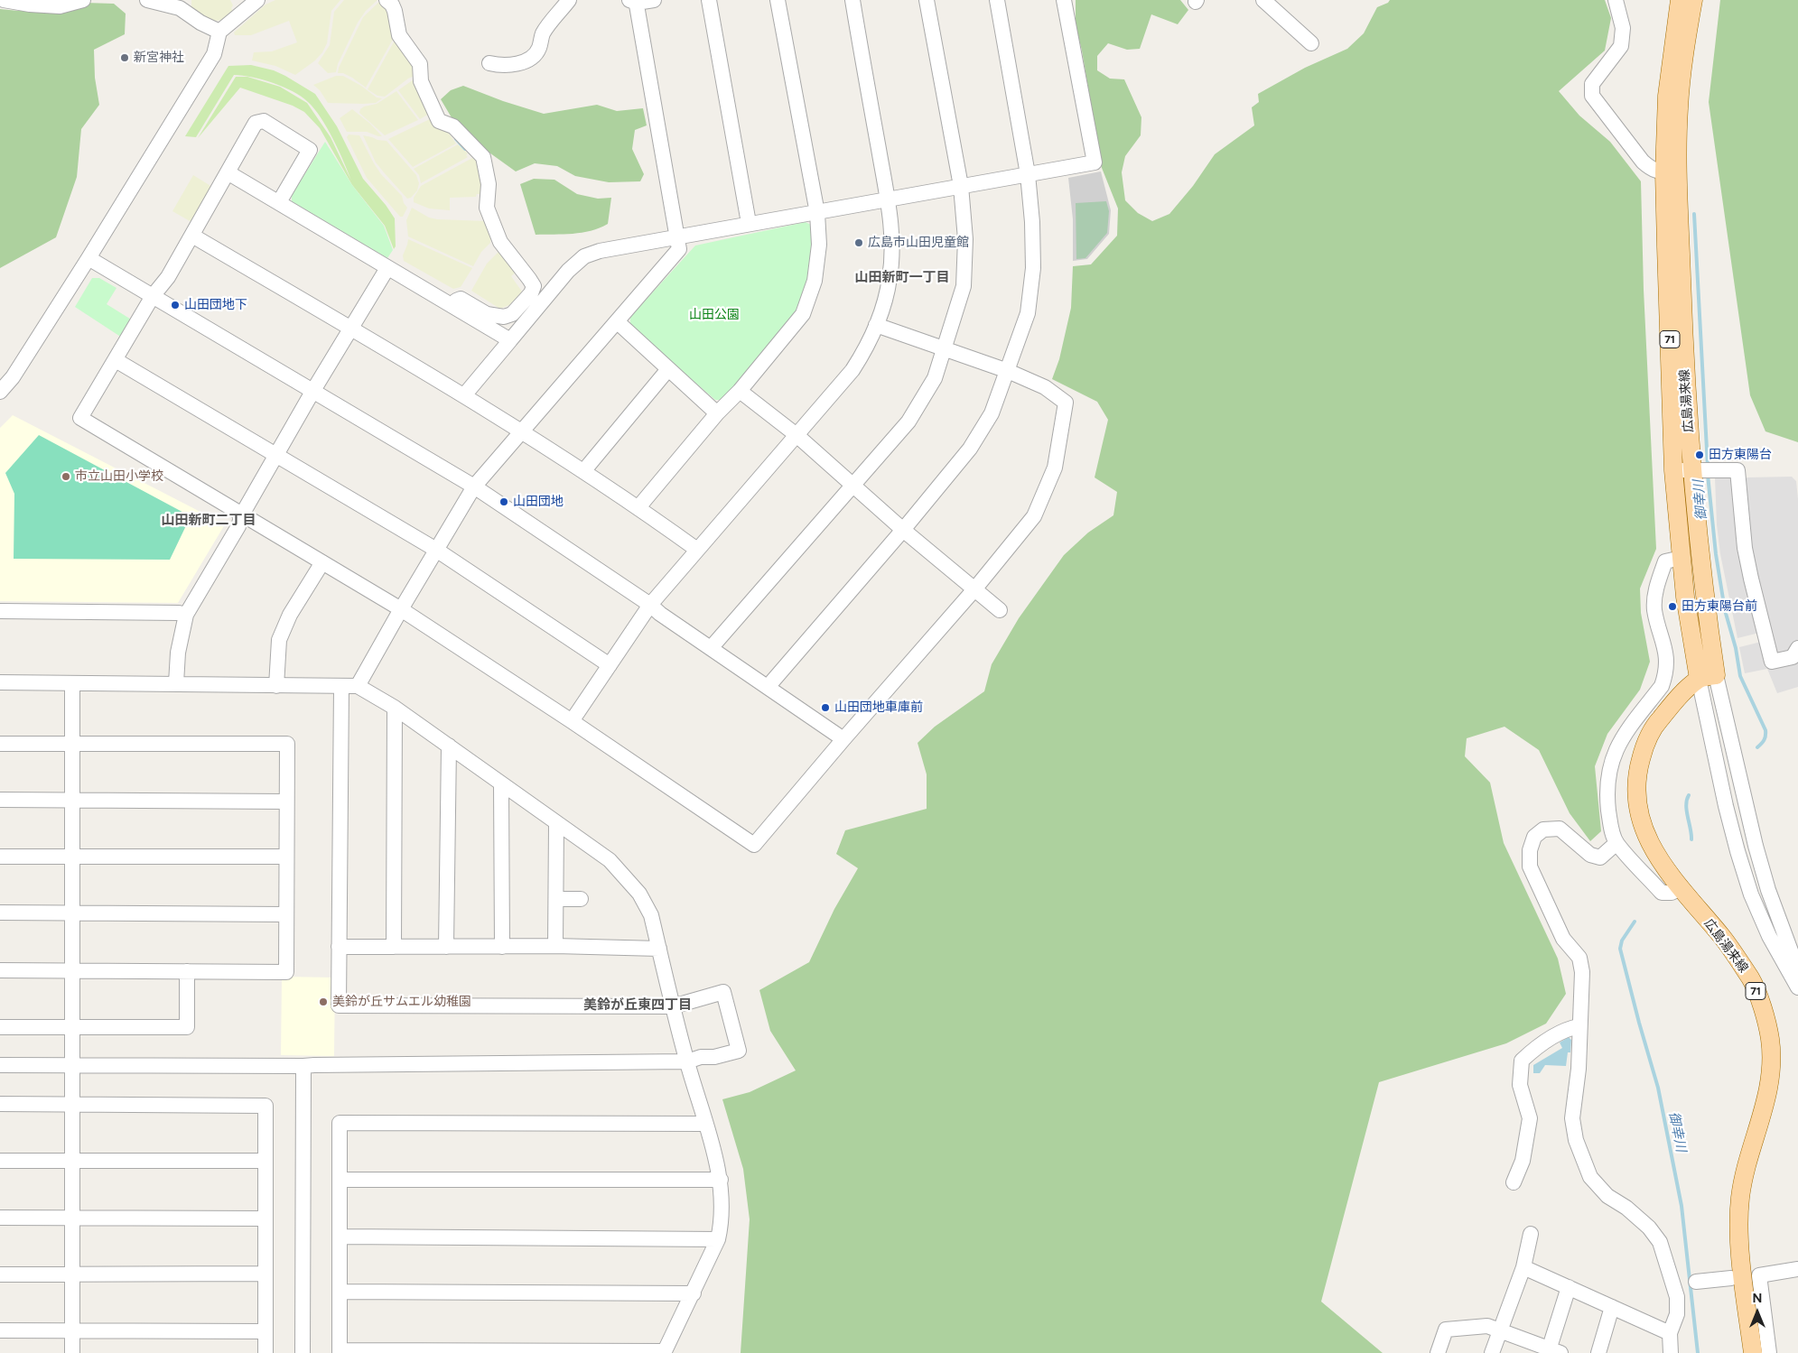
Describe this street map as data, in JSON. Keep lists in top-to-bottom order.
{
  "streets": {
    "main road": ["71", "広島湯来線"]
  },
  "districts": ["山田新町一丁目", "山田新町二丁目", "美鈴が丘東四丁目"],
  "water": ["御幸川"],
  "parks": ["山田公園"],
  "places": [
    "新宮神社",
    "広島市山田児童館",
    "山田団地下",
    "田方東陽台",
    "市立山田小学校",
    "山田団地",
    "田方東陽台前",
    "山田団地車庫前",
    "美鈴が丘サムエル幼稚園"
  ],
  "north": "top"
}
